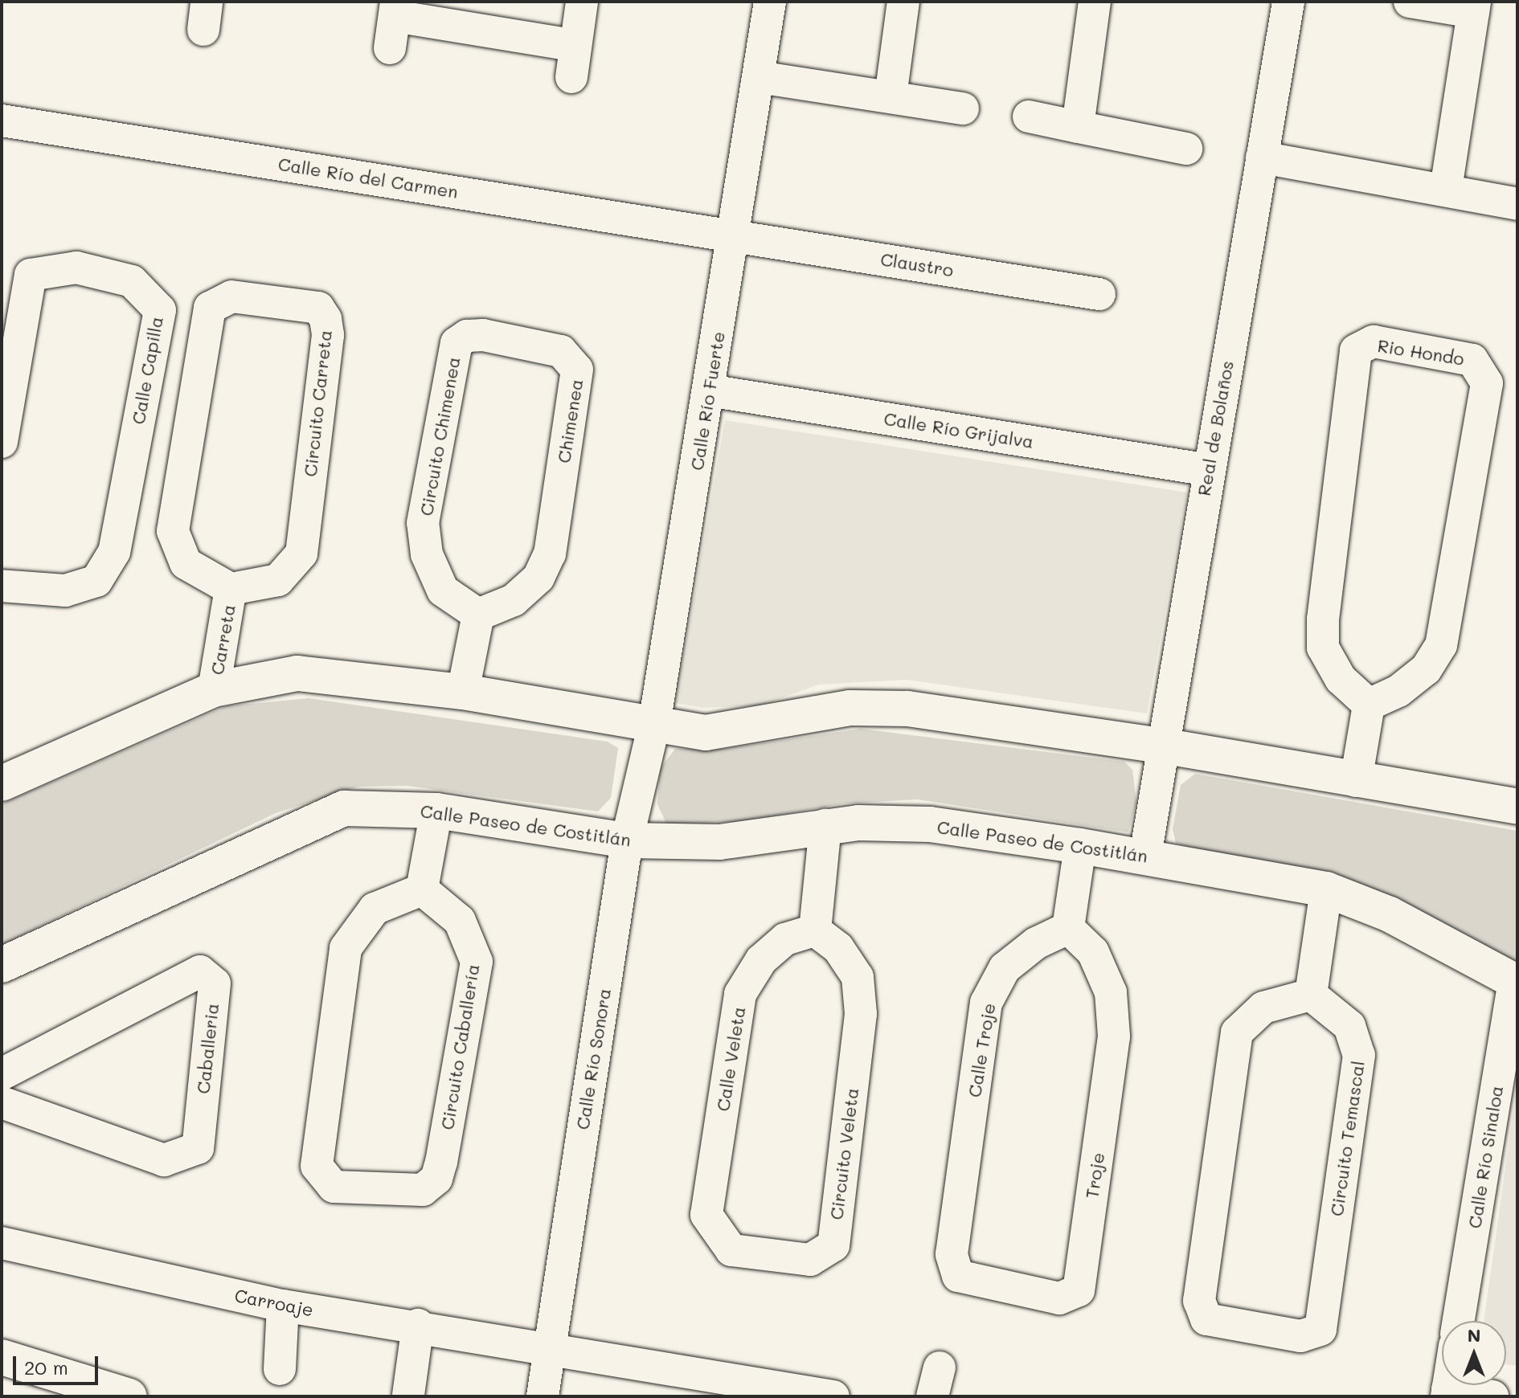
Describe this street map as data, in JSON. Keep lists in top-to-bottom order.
{
  "streets": {
    "street": [
      "Calle Río del Carmen",
      "Claustro",
      "Rio Hondo",
      "Calle Capilla",
      "Calle Río Fuerte",
      "Circuito Carreta",
      "Chimenea",
      "Real de Bolaños",
      "Calle Río Grijalva",
      "Circuito Chimenea",
      "Carreta",
      "Calle Paseo de Costitlán",
      "Circuito Caballería",
      "Caballeria",
      "Calle Troje",
      "Calle Río Sonora",
      "Calle Veleta",
      "Circuito Temascal",
      "Circuito Veleta",
      "Calle Río Sinaloa",
      "Troje",
      "Carroaje"
    ]
  },
  "crossings": [
    ["Calle Río del Carmen", "Claustro"],
    ["Calle Río del Carmen", "Calle Río Fuerte"],
    ["Claustro", "Calle Río Fuerte"],
    ["Calle Río Fuerte", "Calle Río Grijalva"],
    ["Calle Río Fuerte", "Calle Río Sonora"],
    ["Circuito Carreta", "Carreta"],
    ["Chimenea", "Circuito Chimenea"],
    ["Real de Bolaños", "Calle Río Grijalva"],
    ["Real de Bolaños", "Calle Paseo de Costitlán"],
    ["Calle Paseo de Costitlán", "Calle Río Sonora"],
    ["Calle Paseo de Costitlán", "Calle Río Sinaloa"],
    ["Calle Troje", "Troje"],
    ["Calle Río Sonora", "Carroaje"],
    ["Calle Veleta", "Circuito Veleta"]
  ],
  "scale_bar": "20 m",
  "north": "top"
}
